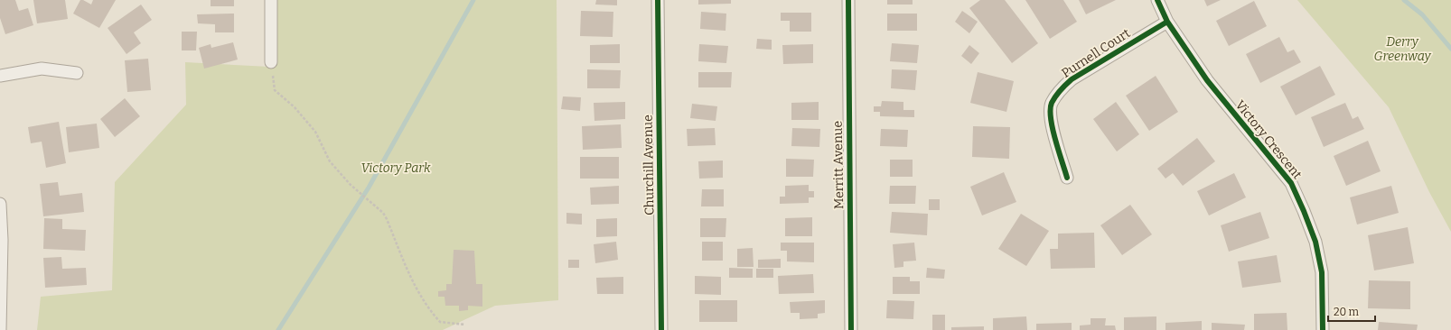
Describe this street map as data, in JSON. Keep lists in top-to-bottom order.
{
  "streets": {
    "street": [
      "Purnell Court",
      "Victory Crescent",
      "Churchill Avenue",
      "Merritt Avenue"
    ]
  },
  "crossings": [
    ["Purnell Court", "Victory Crescent"]
  ],
  "parks": ["Derry Greenway", "Victory Park"],
  "scale_bar": "20 m"
}
